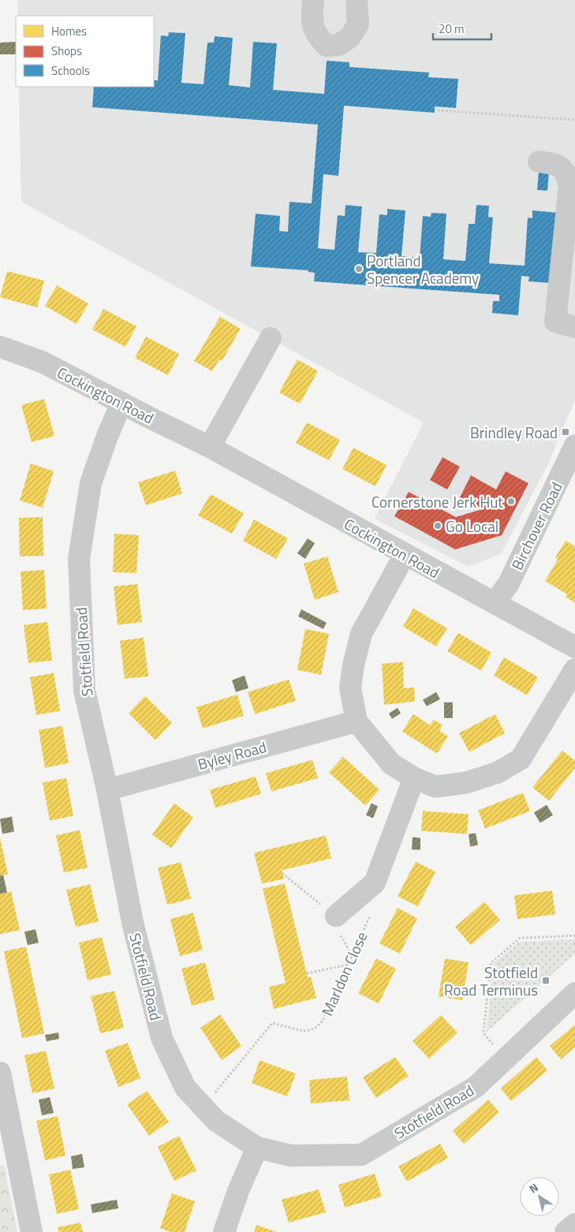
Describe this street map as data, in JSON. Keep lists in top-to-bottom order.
{
  "streets": {
    "street": [
      "Cockington Road",
      "Birchover Road",
      "Stotfield Road",
      "Byley Road",
      "Marldon Close"
    ]
  },
  "crossings": [
    ["Cockington Road", "Birchover Road"],
    ["Cockington Road", "Stotfield Road"],
    ["Stotfield Road", "Byley Road"],
    ["Stotfield Road", "Marldon Close"]
  ],
  "places": {
    "other": ["Portland Spencer Academy", "Cornerstone Jerk Hut", "Go Local"],
    "transit": ["Brindley Road", "Stotfield Road Terminus"]
  },
  "legend": ["Homes", "Shops", "Schools"],
  "scale_bar": "20 m",
  "north": "top left"
}
